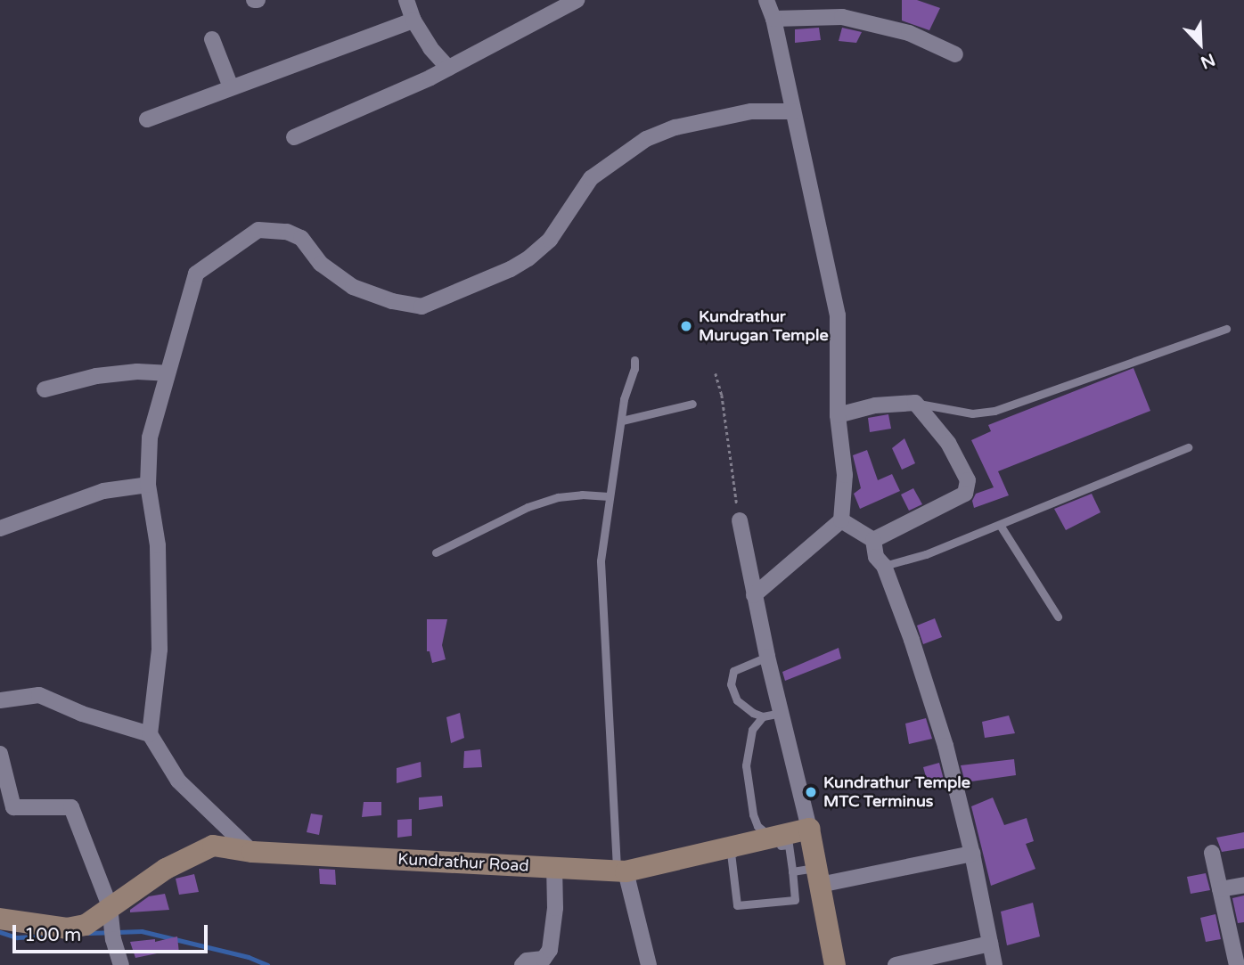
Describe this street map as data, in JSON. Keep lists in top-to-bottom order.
{
  "streets": {
    "street": ["Kundrathur Road"]
  },
  "places": ["Kundrathur Murugan Temple", "Kundrathur Temple MTC Terminus"],
  "scale_bar": "100 m",
  "north": "bottom right"
}
